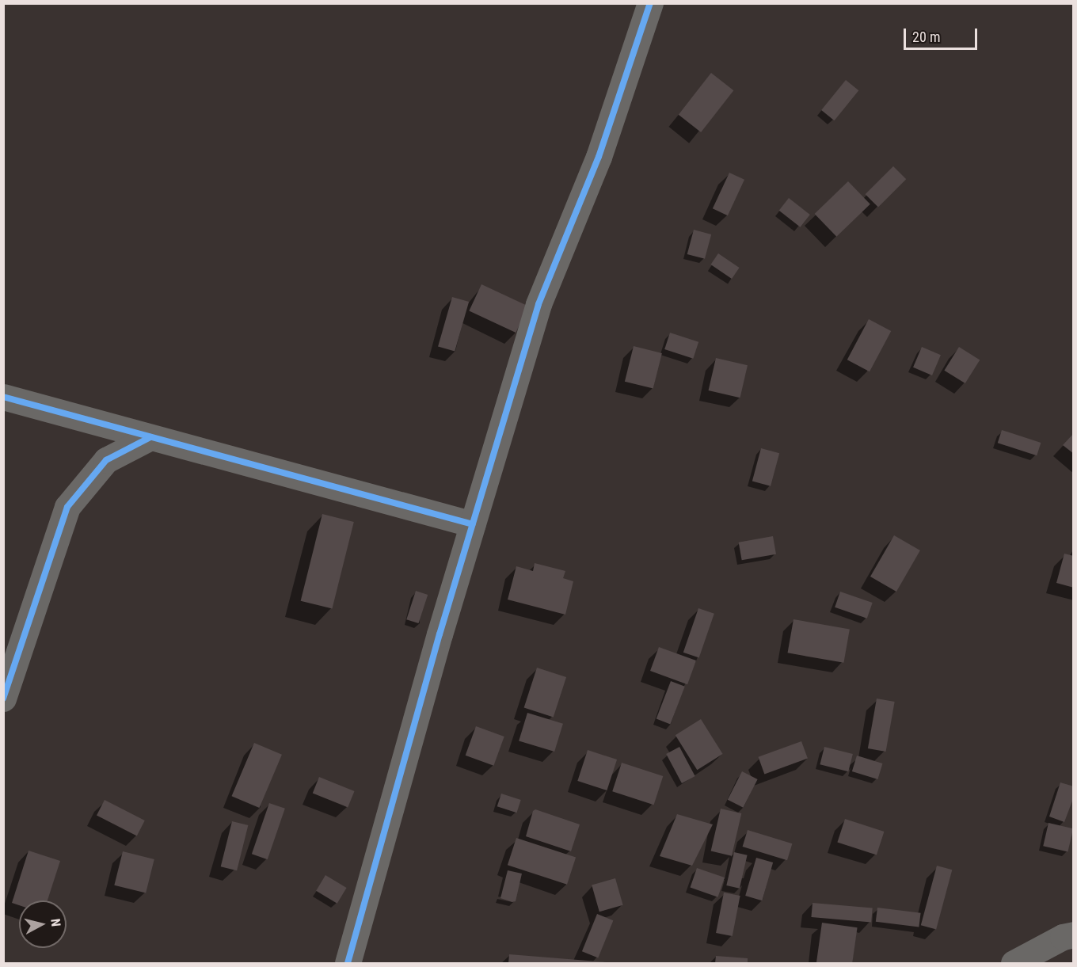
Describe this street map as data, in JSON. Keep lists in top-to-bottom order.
{
  "scale_bar": "20 m",
  "north": "right"
}
